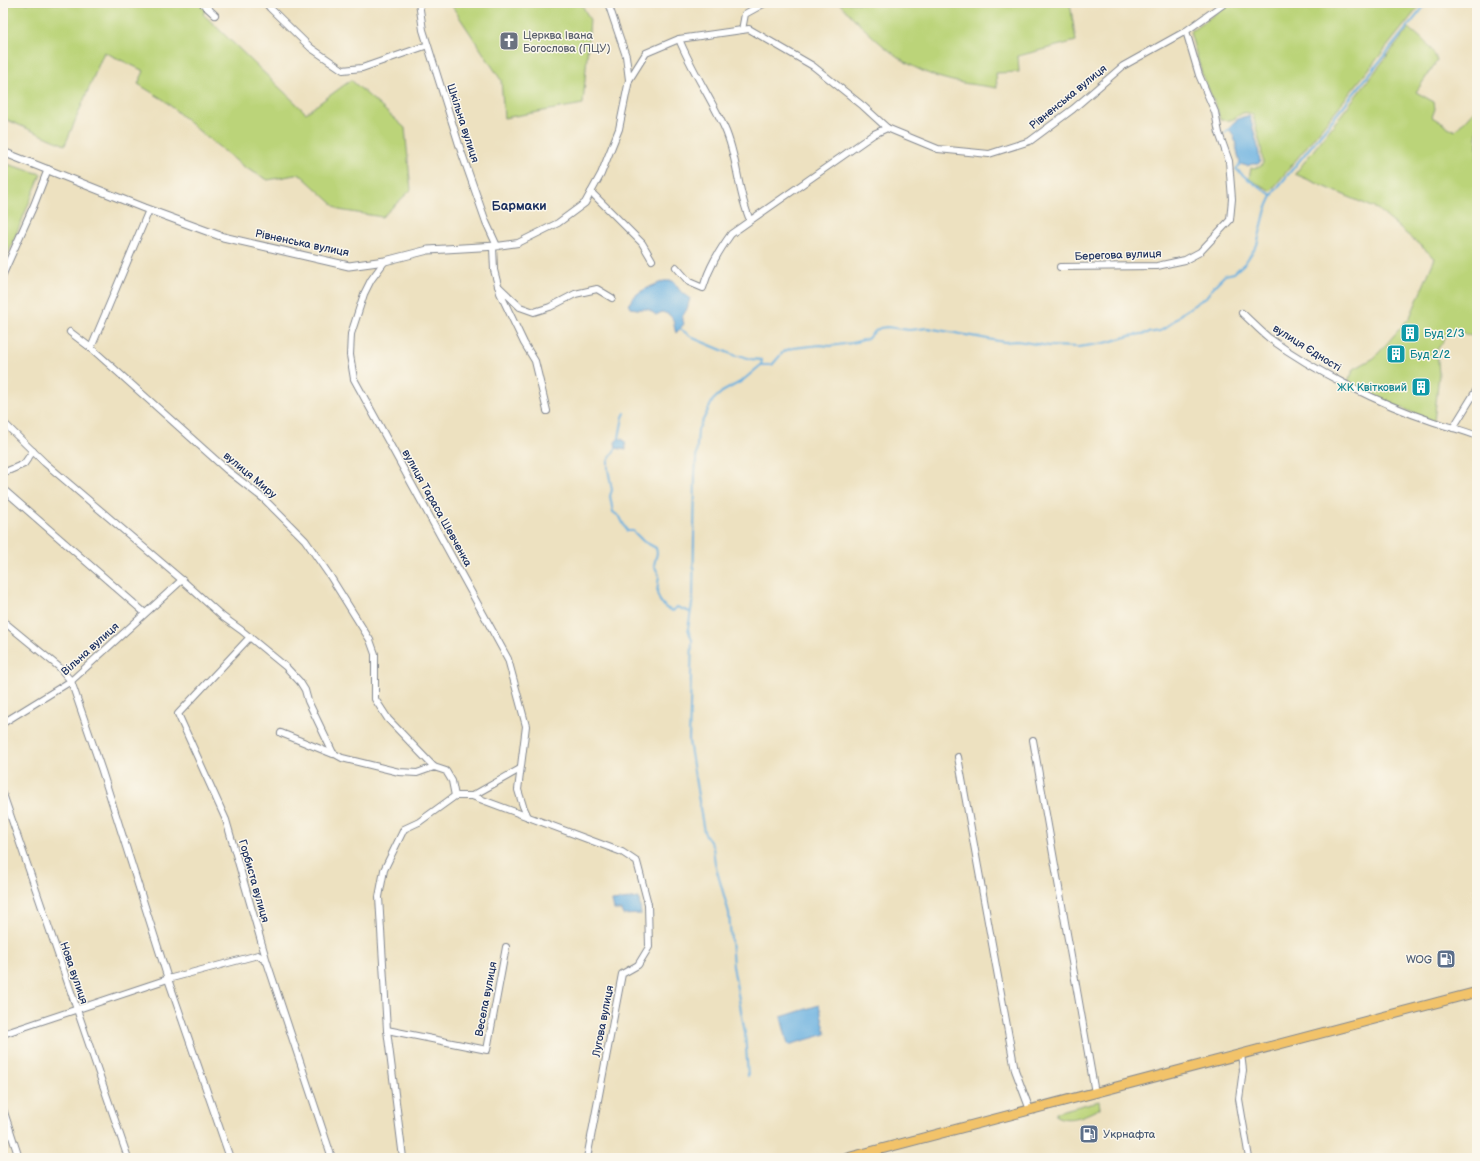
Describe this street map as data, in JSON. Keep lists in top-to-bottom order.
{
  "streets": {
    "street": [
      "Рівненська вулиця",
      "Шкільна вулиця",
      "Берегова вулиця",
      "вулиця Єдності",
      "вулиця Миру",
      "вулиця Тараса Шевченка",
      "Вільна вулиця",
      "Горбиста вулиця",
      "Нова вулиця",
      "Весела вулиця",
      "Лугова вулиця"
    ]
  },
  "crossings": [
    ["Рівненська вулиця", "Шкільна вулиця"],
    ["Рівненська вулиця", "Берегова вулиця"],
    ["Рівненська вулиця", "вулиця Тараса Шевченка"],
    ["вулиця Тараса Шевченка", "Лугова вулиця"]
  ],
  "districts": ["Бармаки"],
  "places": {
    "church": ["Церква Івана Богослова (ПЦУ)"],
    "building": ["Буд 2/3", "Буд 2/2", "ЖК Квітковий"],
    "fuel station": ["WOG", "Укрнафта"]
  }
}
